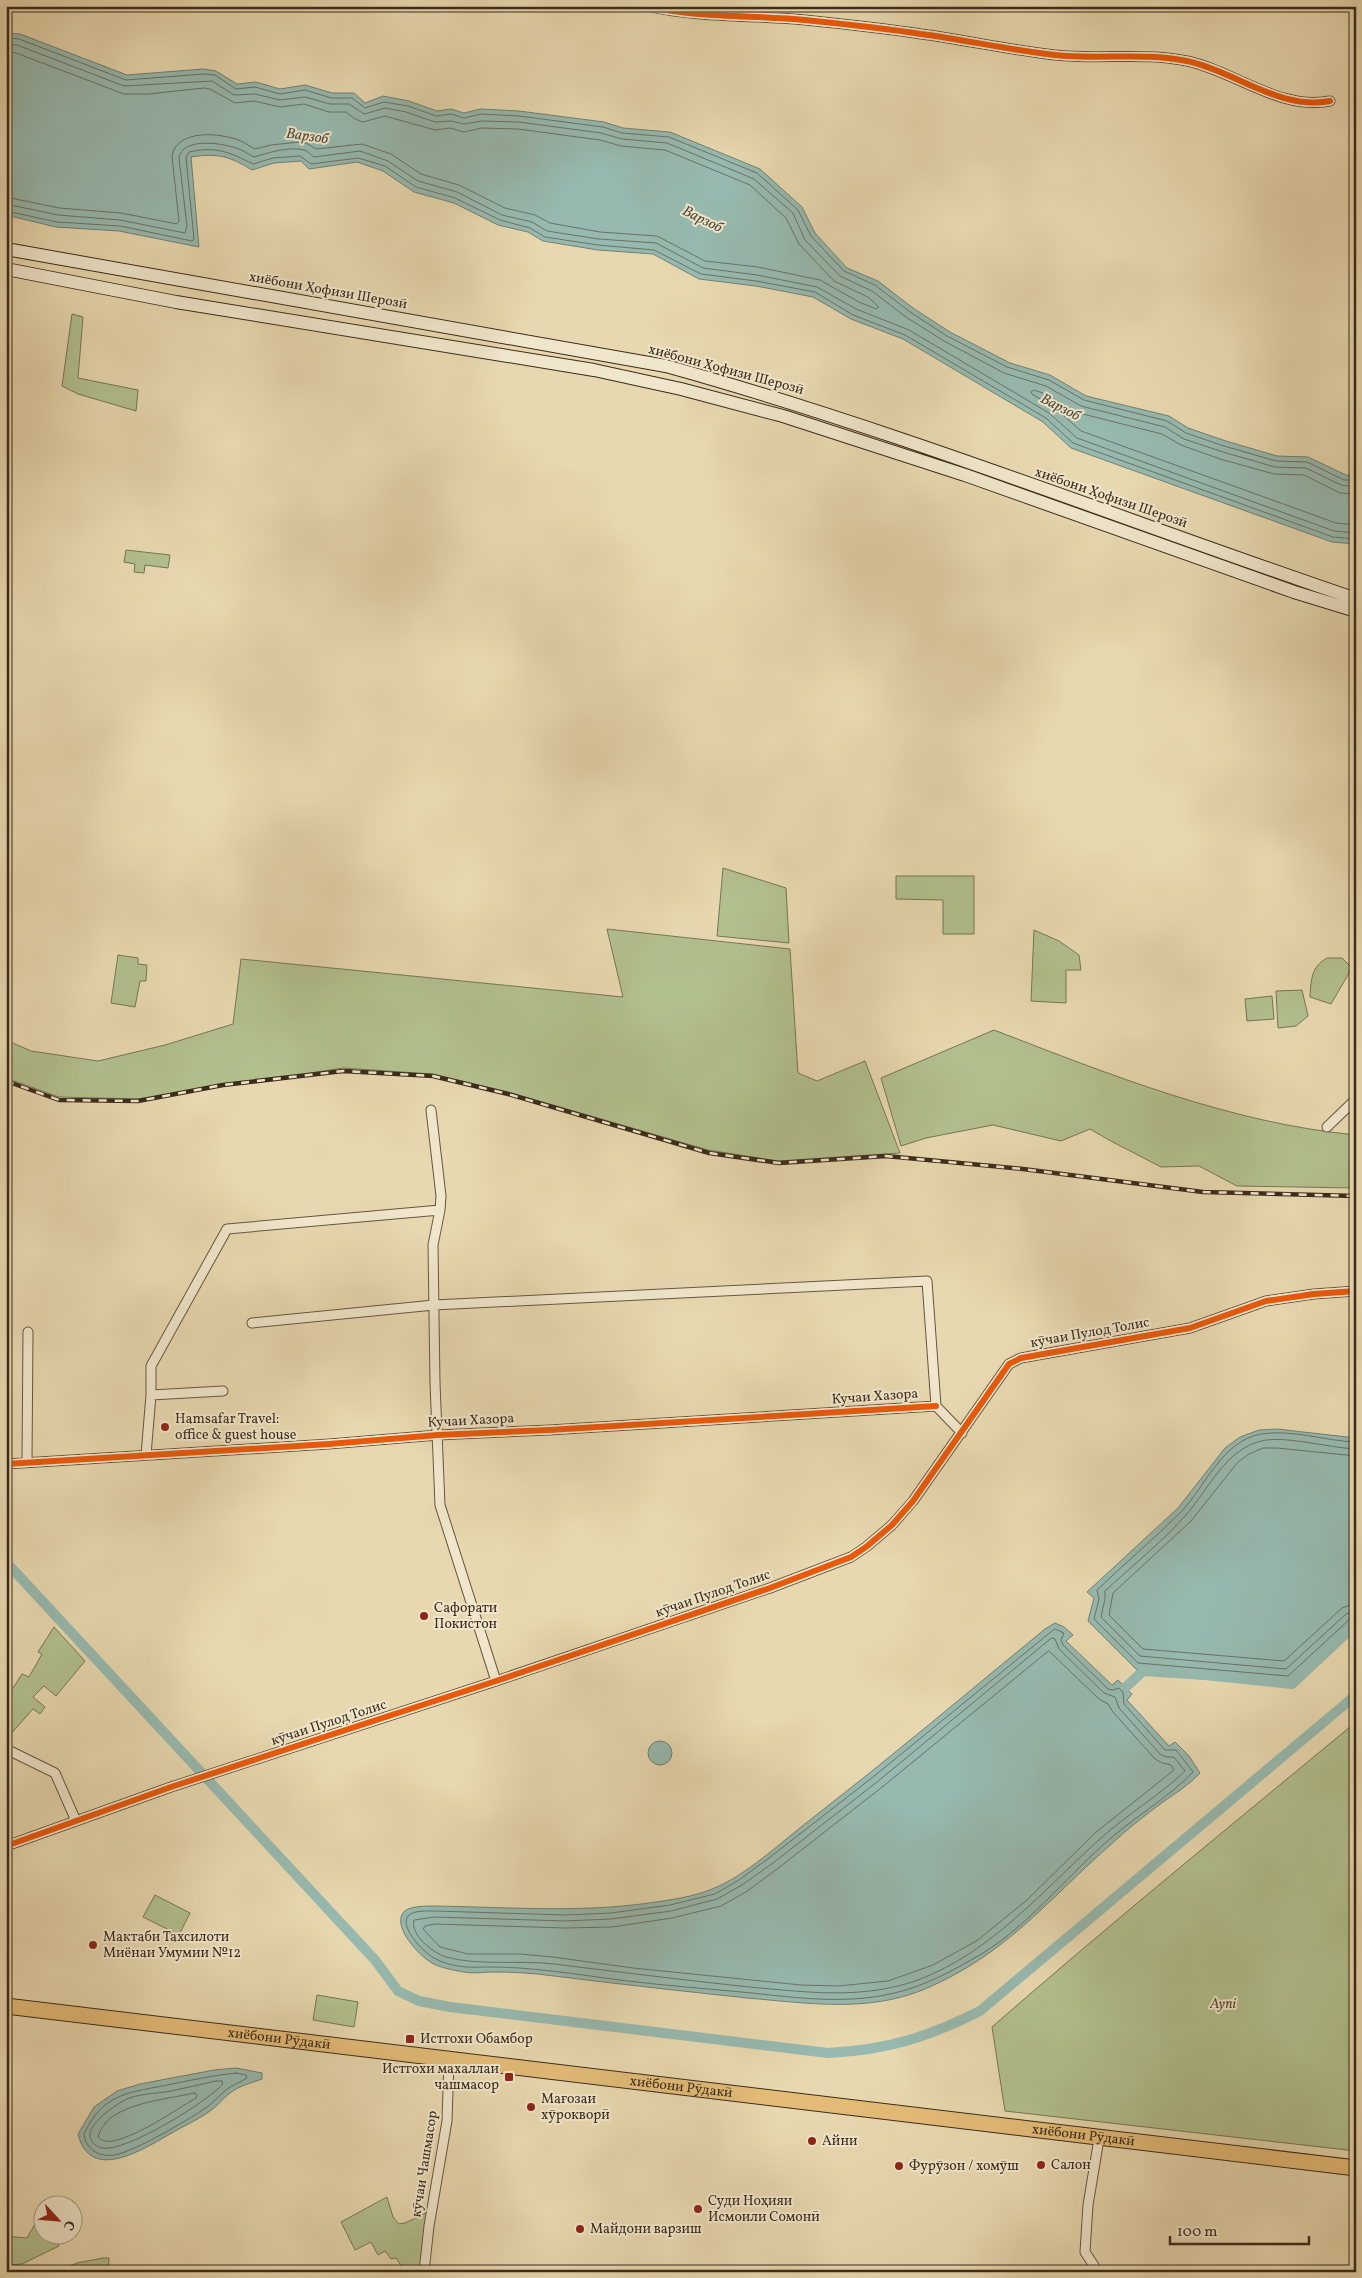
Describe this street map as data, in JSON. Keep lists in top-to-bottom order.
{
  "streets": {
    "highway": ["хиёбони Рӯдакӣ"],
    "main road": ["хиёбони Ҳофизи Шерозӣ"],
    "street": ["кӯчаи Пулод Толис", "Кучаи Хазора", "кӯчаи Чашмасор"]
  },
  "crossings": [
    ["хиёбони Рӯдакӣ", "кӯчаи Чашмасор"]
  ],
  "water": ["Варзоб"],
  "parks": ["Ayni"],
  "places": {
    "other": [
      "Hamsafar Travel: office & guest house",
      "Сафорати Покистон",
      "Мактаби Тахсилоти Миёнаи Умумии №12",
      "Мағозаи хӯрокворӣ",
      "Айни",
      "Салон",
      "Фурӯзон / хомӯш",
      "Суди Ноҳияи Исмоили Сомонӣ",
      "Майдони варзиш"
    ],
    "transit": ["Истгохи Обамбор", "Истгохи махаллаи чашмасор"]
  },
  "scale_bar": "100 m",
  "north": "bottom right"
}
